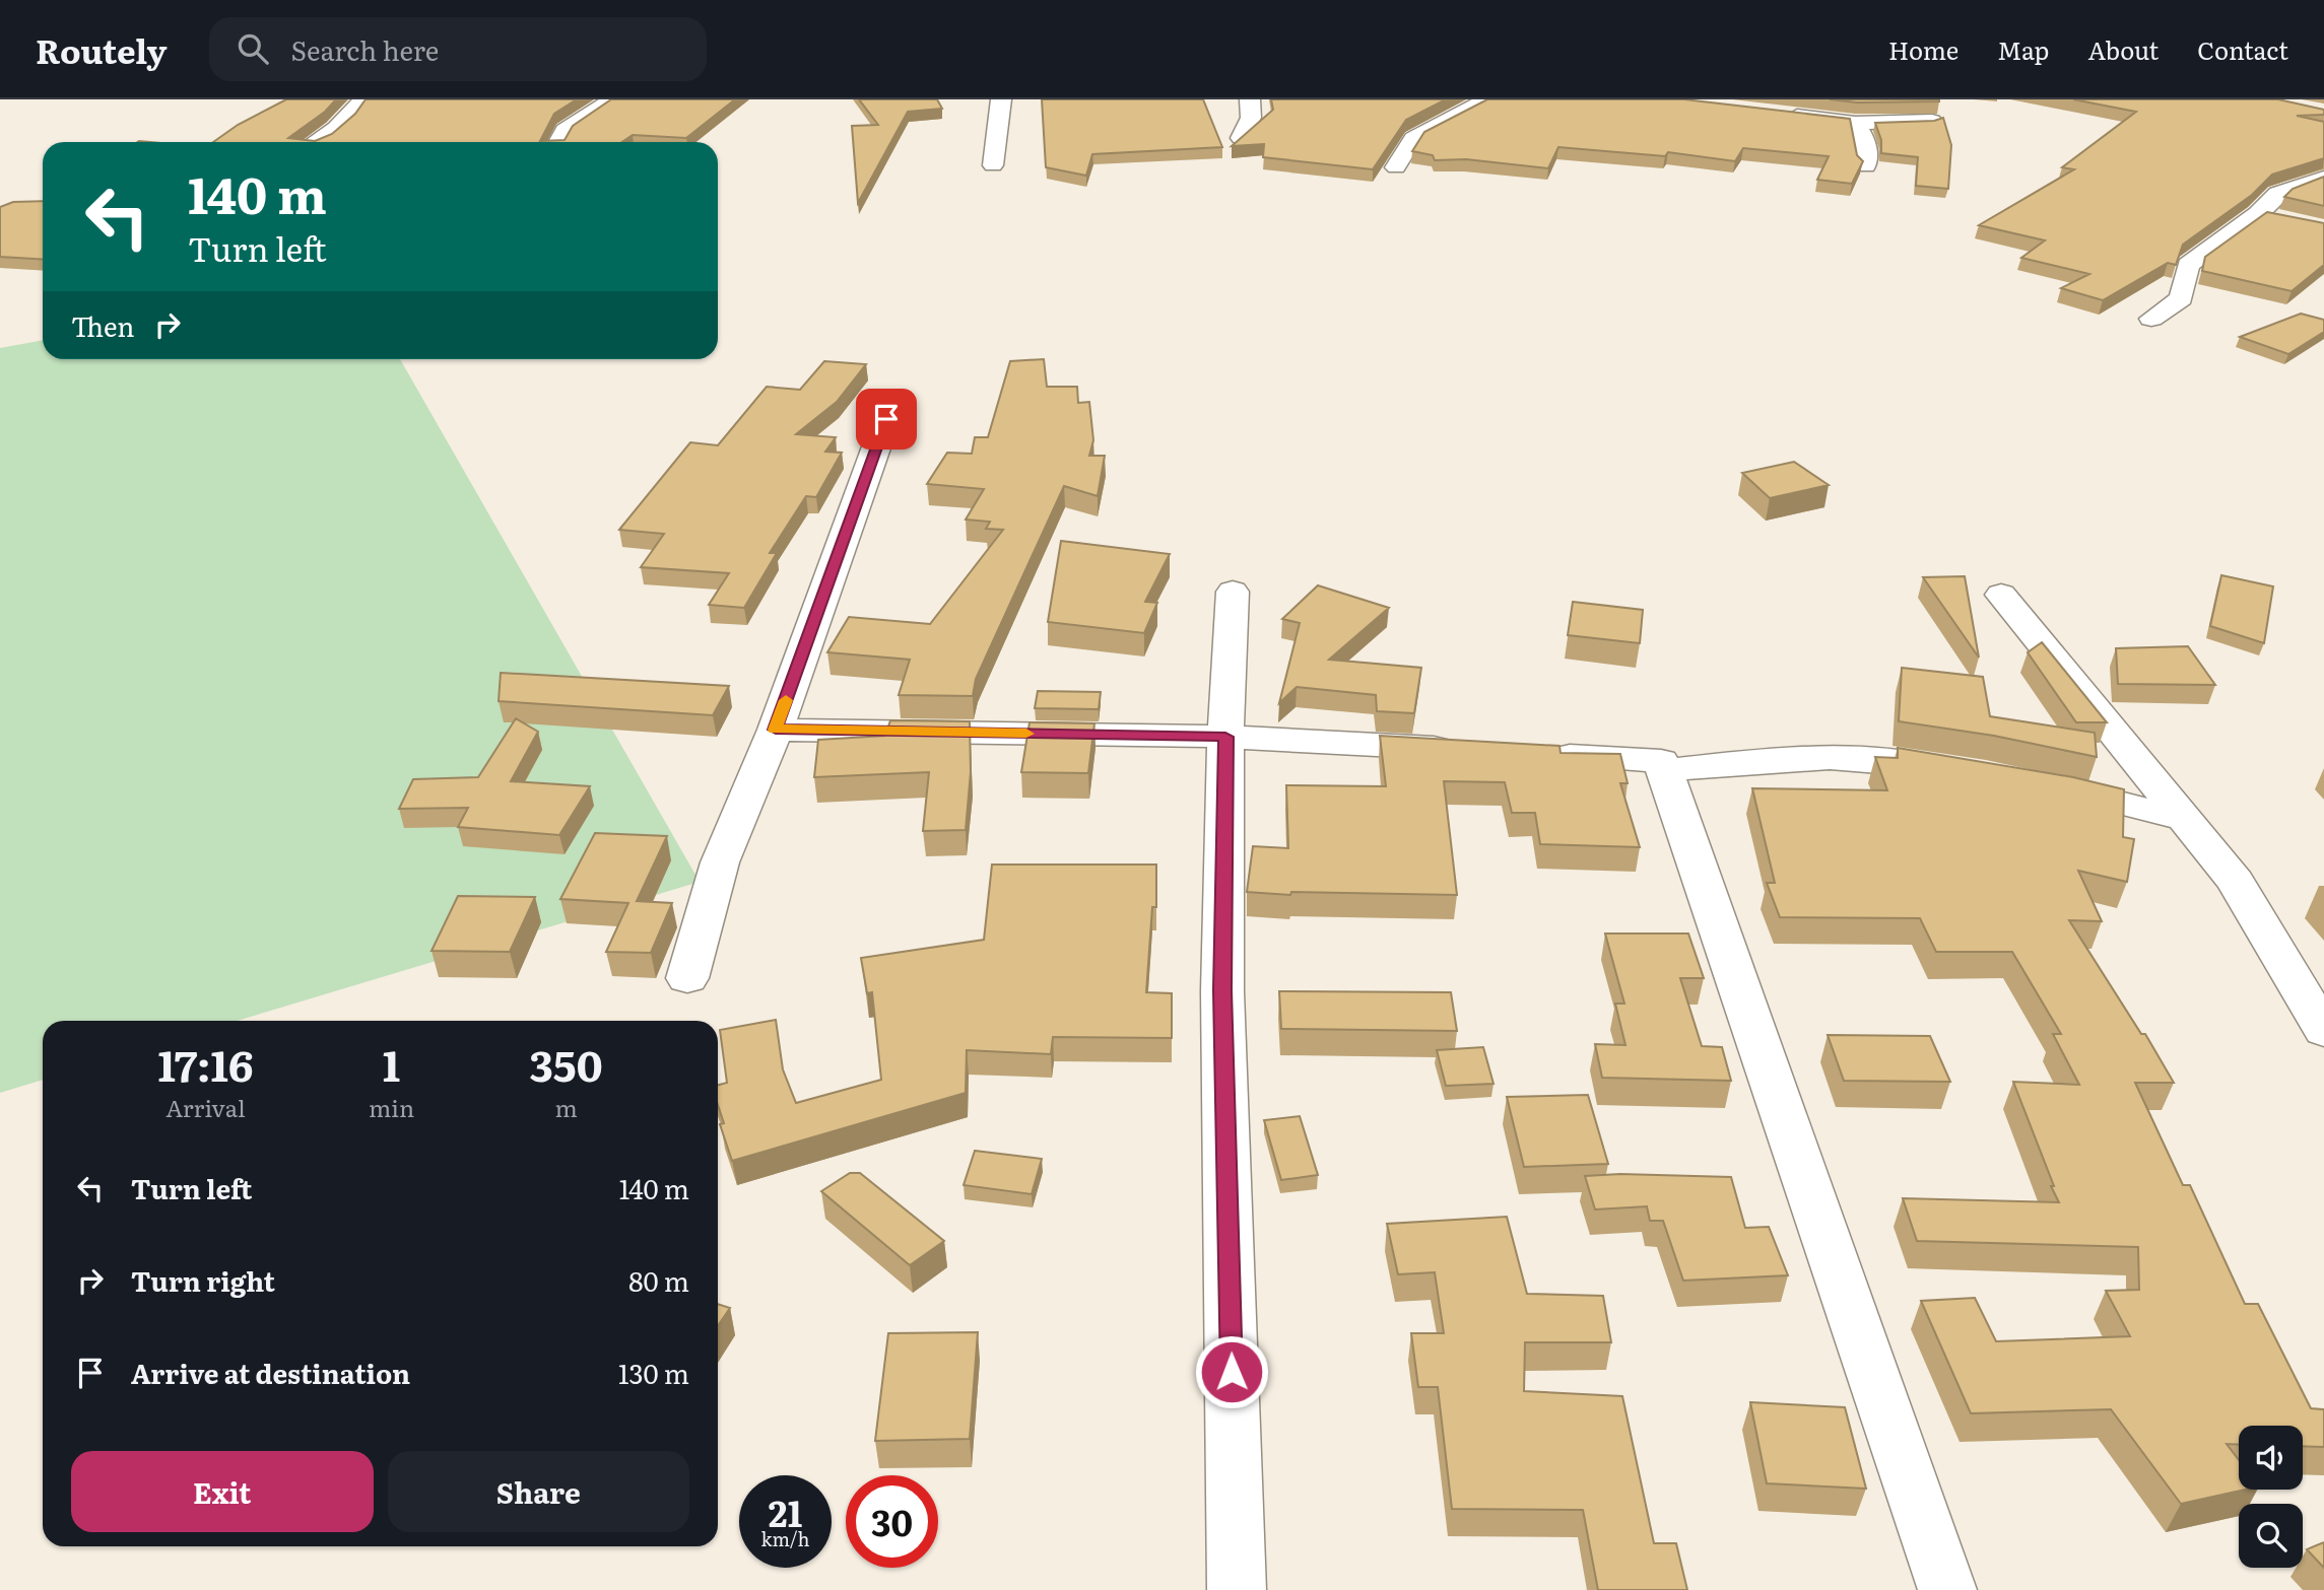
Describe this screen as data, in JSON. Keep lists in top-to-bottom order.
{
  "page": {
    "header": "Routely",
    "search": "Search here",
    "nav": [
      "Home",
      "Map",
      "About",
      "Contact"
    ],
    "turn": ["140 m", "Turn left"],
    "then": "Then",
    "eta": [
      "17:16",
      "Arrival",
      "1",
      "min",
      "350",
      "m"
    ],
    "list": [
      {
        "name": "Turn left",
        "value": "140 m"
      },
      {
        "name": "Turn right",
        "value": "80 m"
      },
      {
        "name": "Arrive at destination",
        "value": "130 m"
      }
    ],
    "buttons": ["Exit", "Share"],
    "speed": "21 km/h",
    "limit": "30"
  }
}
